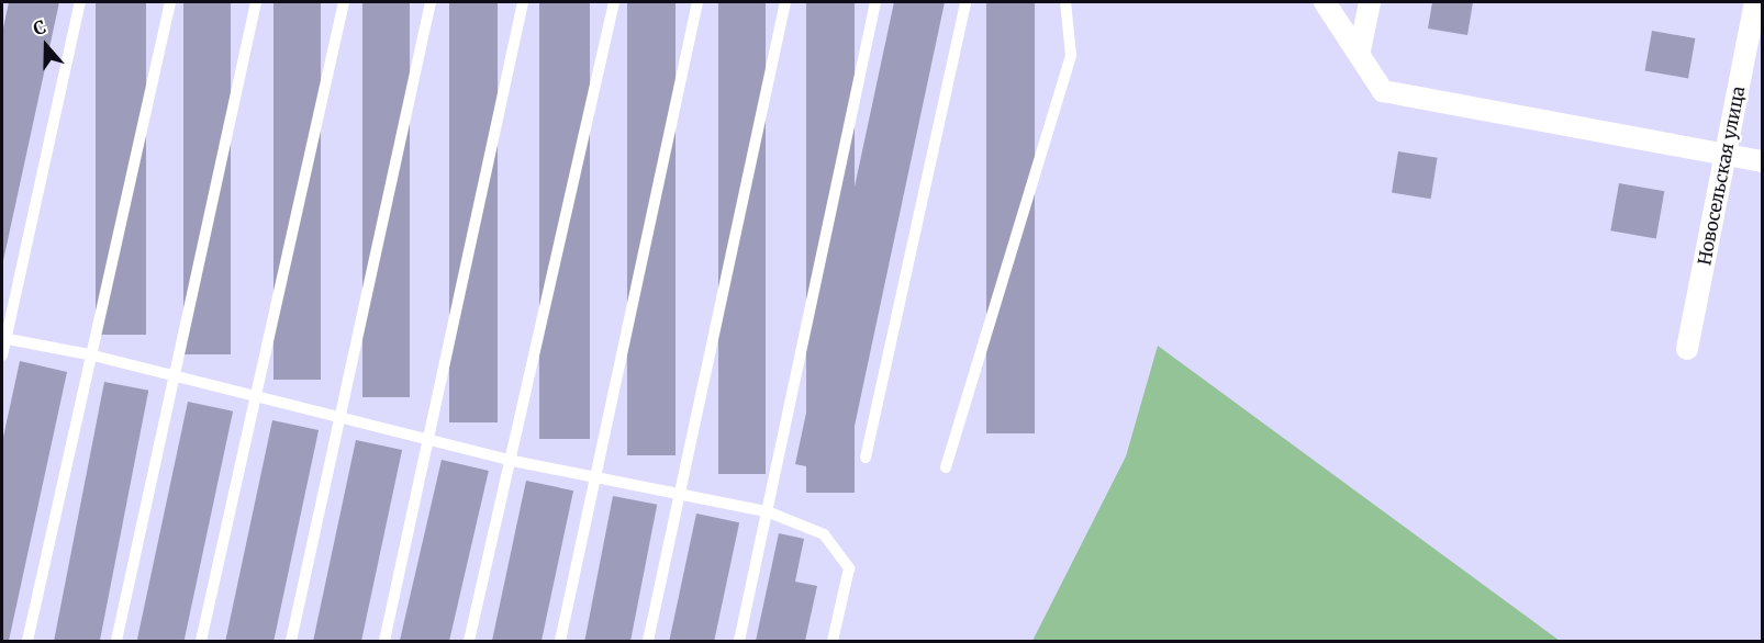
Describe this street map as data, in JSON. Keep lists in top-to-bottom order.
{
  "streets": {
    "street": ["Новосельская улица"]
  },
  "north": "top"
}
